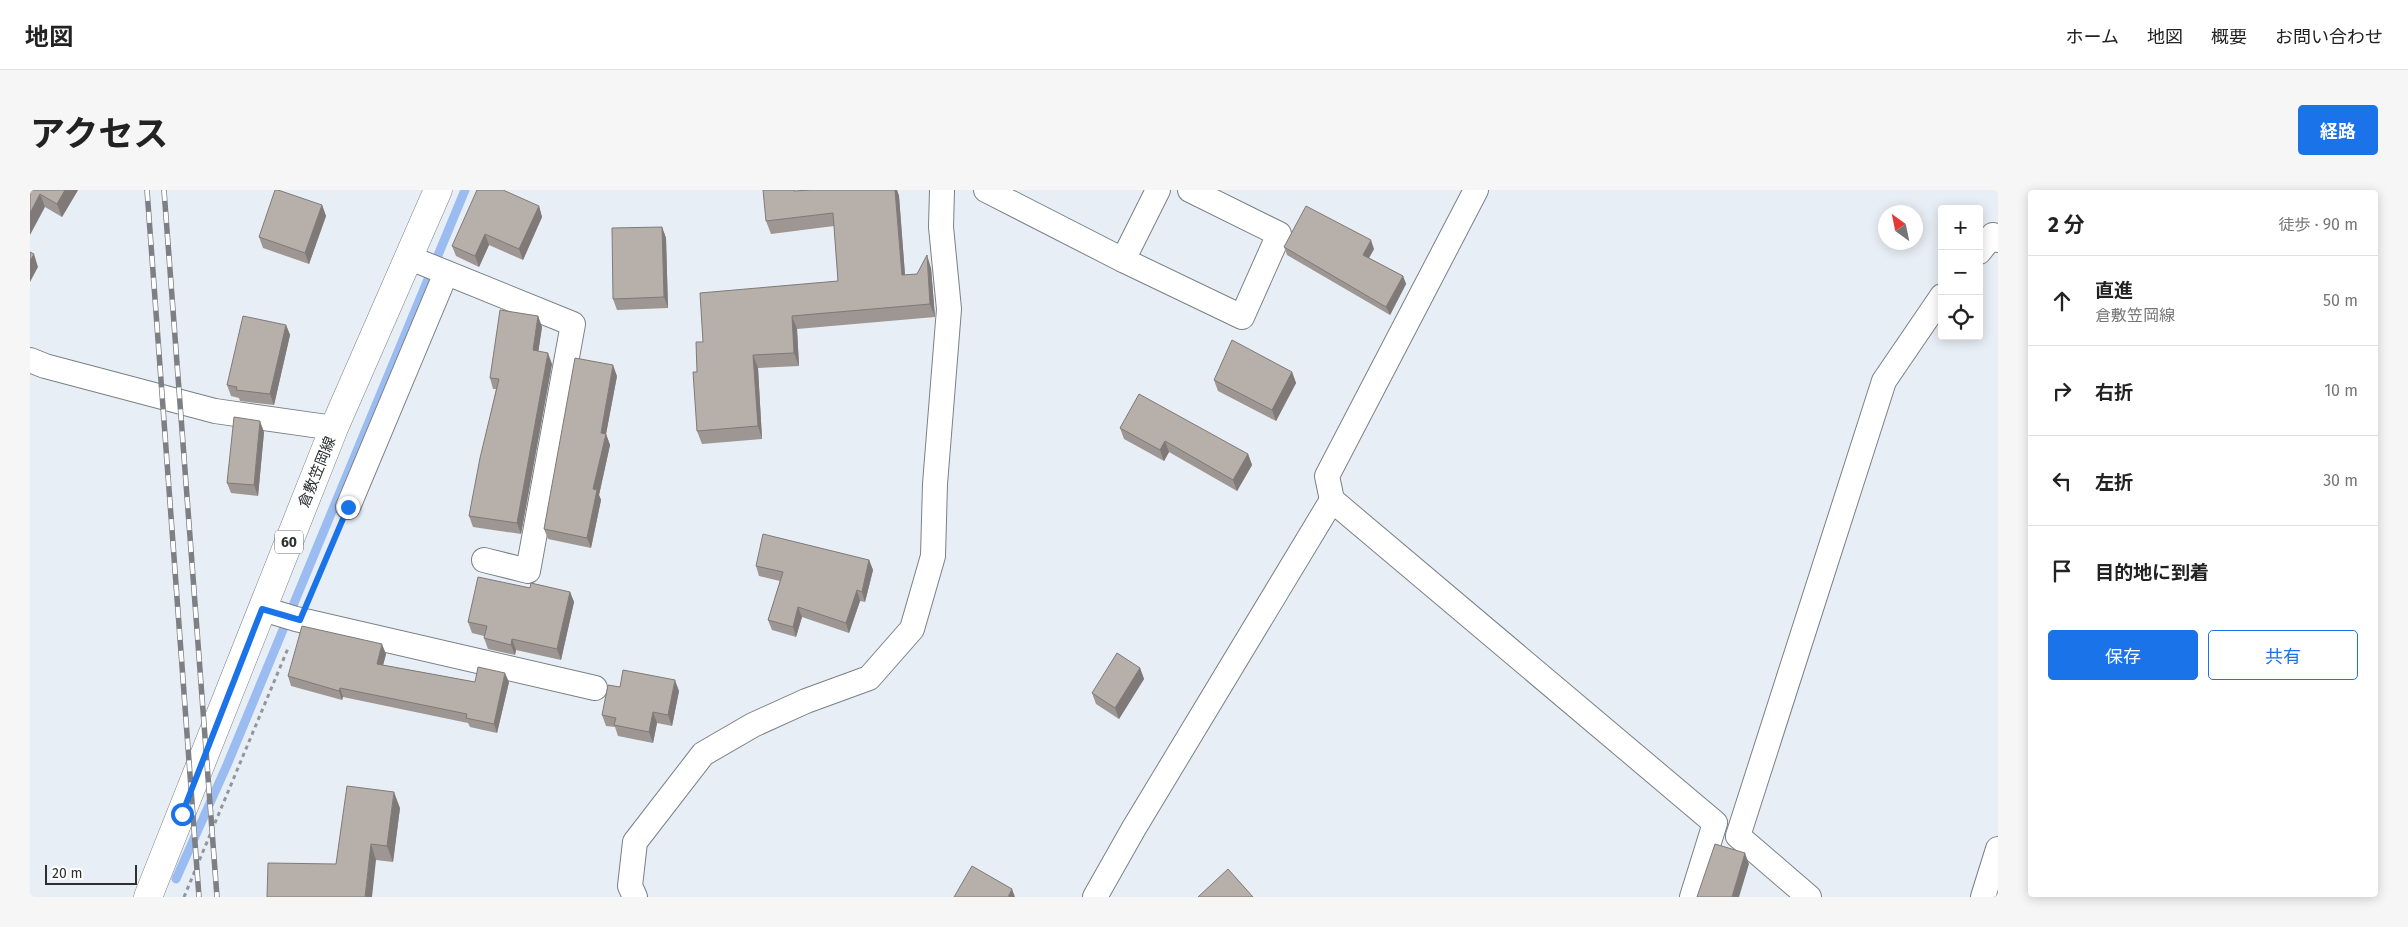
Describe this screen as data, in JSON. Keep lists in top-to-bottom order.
{
  "streets": {
    "main road": ["倉敷笠岡線", "60"]
  },
  "scale_bar": "20 m",
  "north": "top left",
  "page": {
    "header": "地図",
    "nav": [
      "ホーム",
      "地図",
      "概要",
      "お問い合わせ"
    ],
    "title": "アクセス",
    "buttons": [
      "経路",
      ["保存", "共有"]
    ],
    "heading": ["2 分", "徒歩 · 90 m"],
    "map_buttons": ["+", "−"],
    "list": [
      ["直進", "倉敷笠岡線", "50 m"],
      ["右折", "10 m"],
      ["左折", "30 m"],
      "目的地に到着"
    ],
    "scale": "20 m"
  }
}
